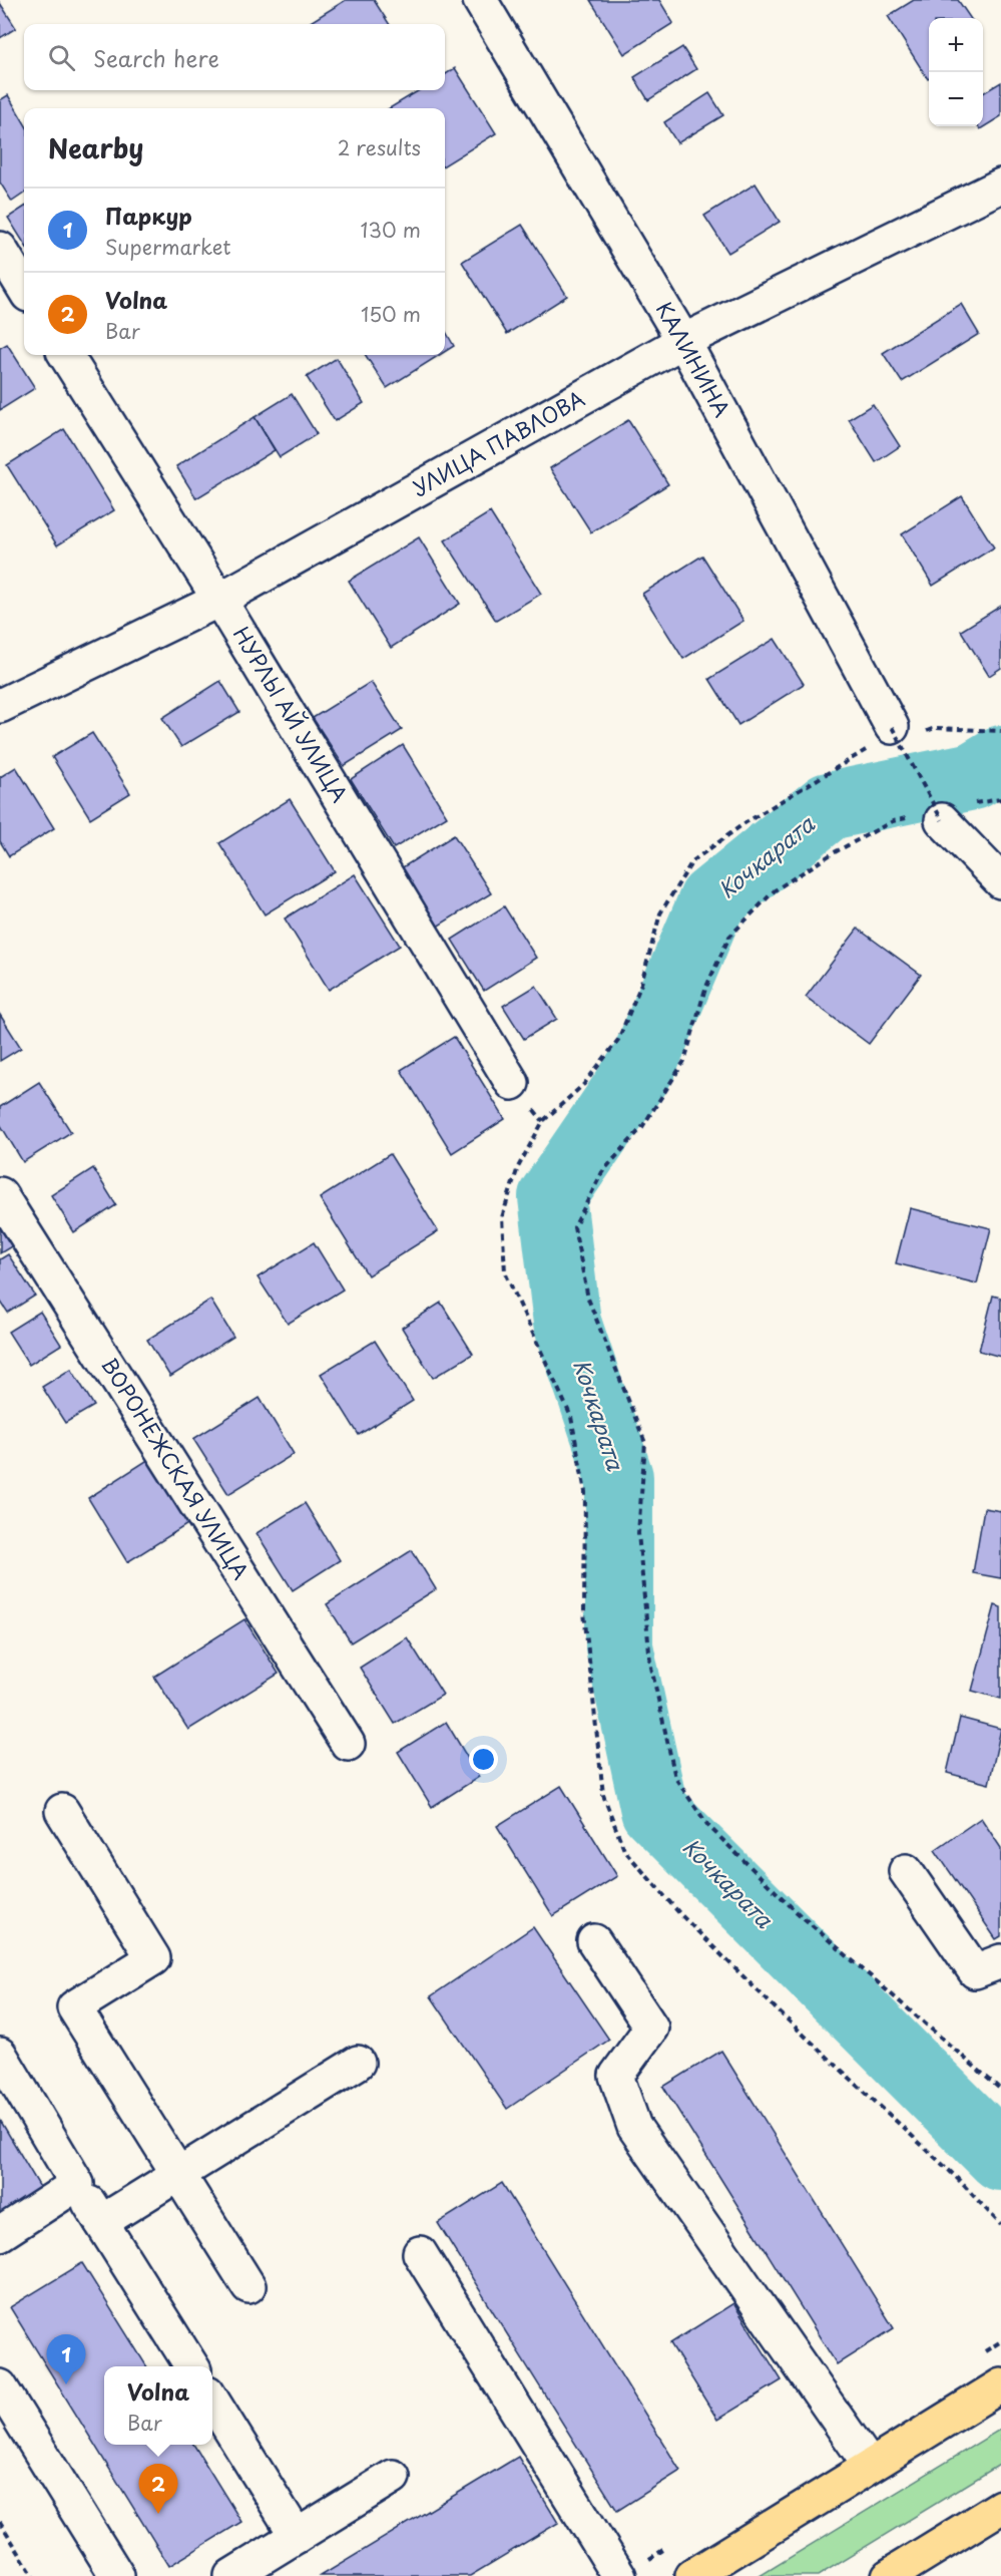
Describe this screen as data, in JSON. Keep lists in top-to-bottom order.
{
  "streets": {
    "street": [
      "КАЛИНИНА",
      "УЛИЦА ПАВЛОВА",
      "НУРЛЫ АЙ УЛИЦА",
      "ВОРОНЕЖСКАЯ УЛИЦА"
    ]
  },
  "crossings": [
    ["КАЛИНИНА", "УЛИЦА ПАВЛОВА"],
    ["УЛИЦА ПАВЛОВА", "НУРЛЫ АЙ УЛИЦА"]
  ],
  "water": ["Кочкарата"],
  "page": {
    "map_buttons": ["+", "−"],
    "search": "Search here",
    "heading": ["Nearby", "2 results"],
    "list": [
      {
        "mark": "1",
        "name": "Паркур",
        "note": "Supermarket",
        "value": "130 m"
      },
      {
        "mark": "2",
        "name": "Volna",
        "note": "Bar",
        "value": "150 m"
      }
    ],
    "pins": ["1", "2"],
    "popup": ["Volna", "Bar"]
  }
}
